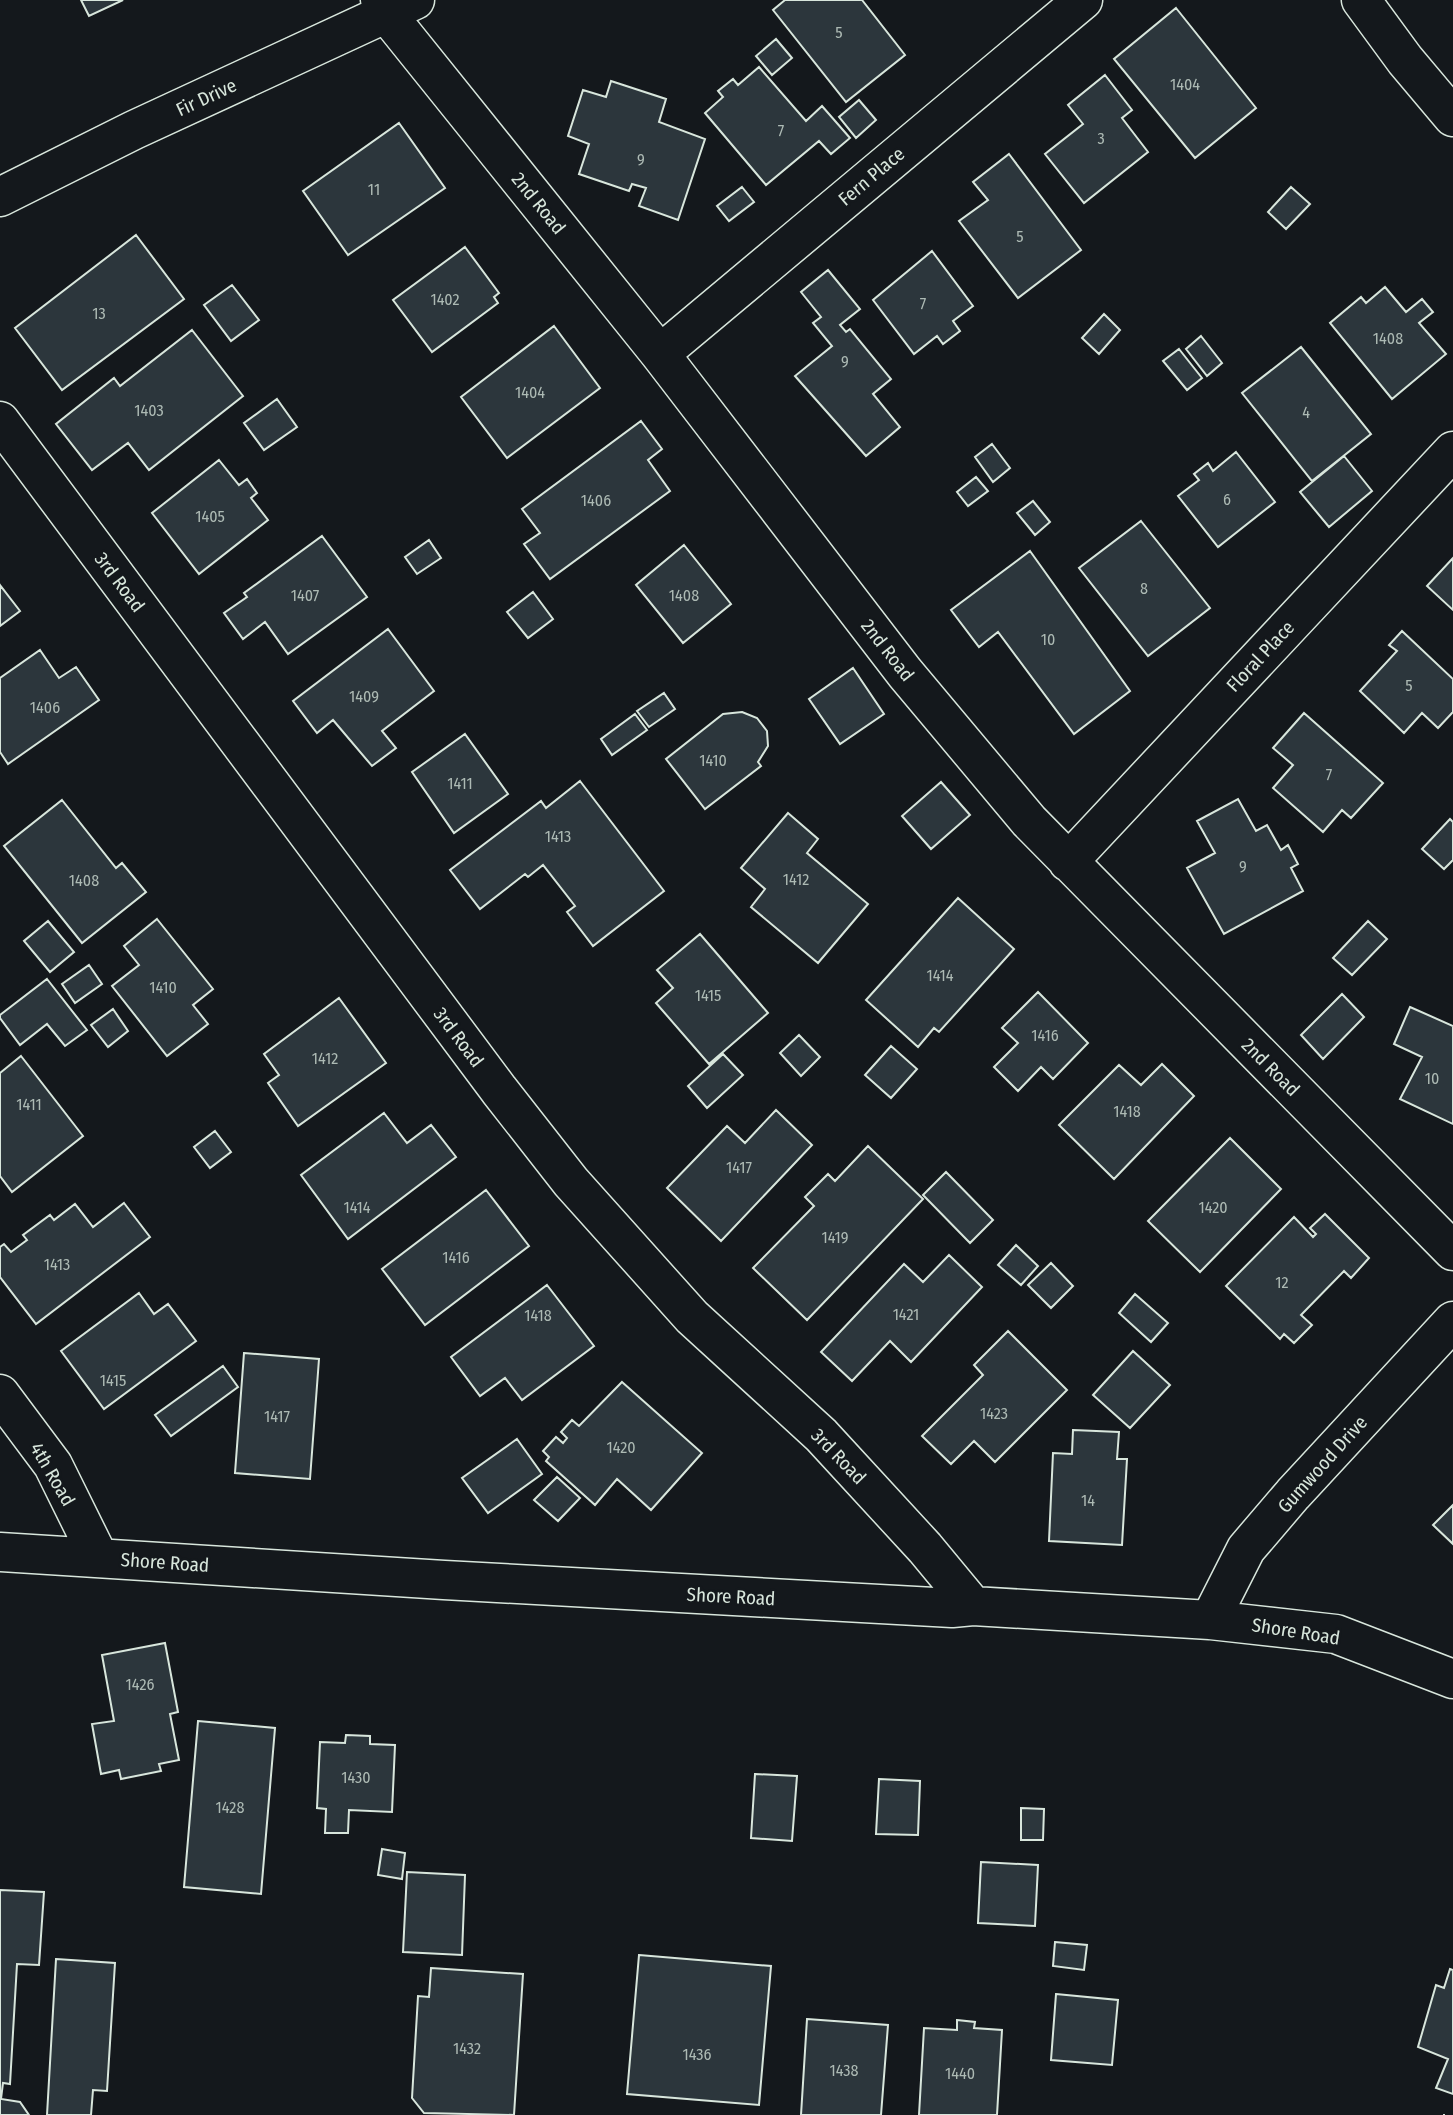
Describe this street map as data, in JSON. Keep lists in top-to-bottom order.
{
  "streets": {
    "street": [
      "Fir Drive",
      "Fern Place",
      "2nd Road",
      "3rd Road",
      "Floral Place",
      "Gumwood Drive",
      "4th Road",
      "Shore Road"
    ]
  },
  "crossings": [
    ["Fir Drive", "2nd Road"],
    ["Fern Place", "2nd Road"],
    ["2nd Road", "Floral Place"],
    ["3rd Road", "Shore Road"],
    ["Gumwood Drive", "Shore Road"],
    ["4th Road", "Shore Road"]
  ],
  "house_numbers": [
    "5",
    "1404",
    "7",
    "3",
    "9",
    "11",
    "5",
    "1402",
    "7",
    "13",
    "1408",
    "9",
    "1404",
    "1403",
    "4",
    "6",
    "1406",
    "1405",
    "8",
    "1407",
    "1408",
    "10",
    "5",
    "1409",
    "1406",
    "1410",
    "7",
    "1411",
    "1413",
    "9",
    "1412",
    "1408",
    "1414",
    "1410",
    "1415",
    "1416",
    "1412",
    "10",
    "1411",
    "1418",
    "1417",
    "1414",
    "1420",
    "1419",
    "1416",
    "1413",
    "12",
    "1421",
    "1418",
    "1415",
    "1423",
    "1417",
    "1420",
    "14",
    "1426",
    "1430",
    "1428",
    "1432",
    "1436",
    "1438",
    "1440"
  ]
}
